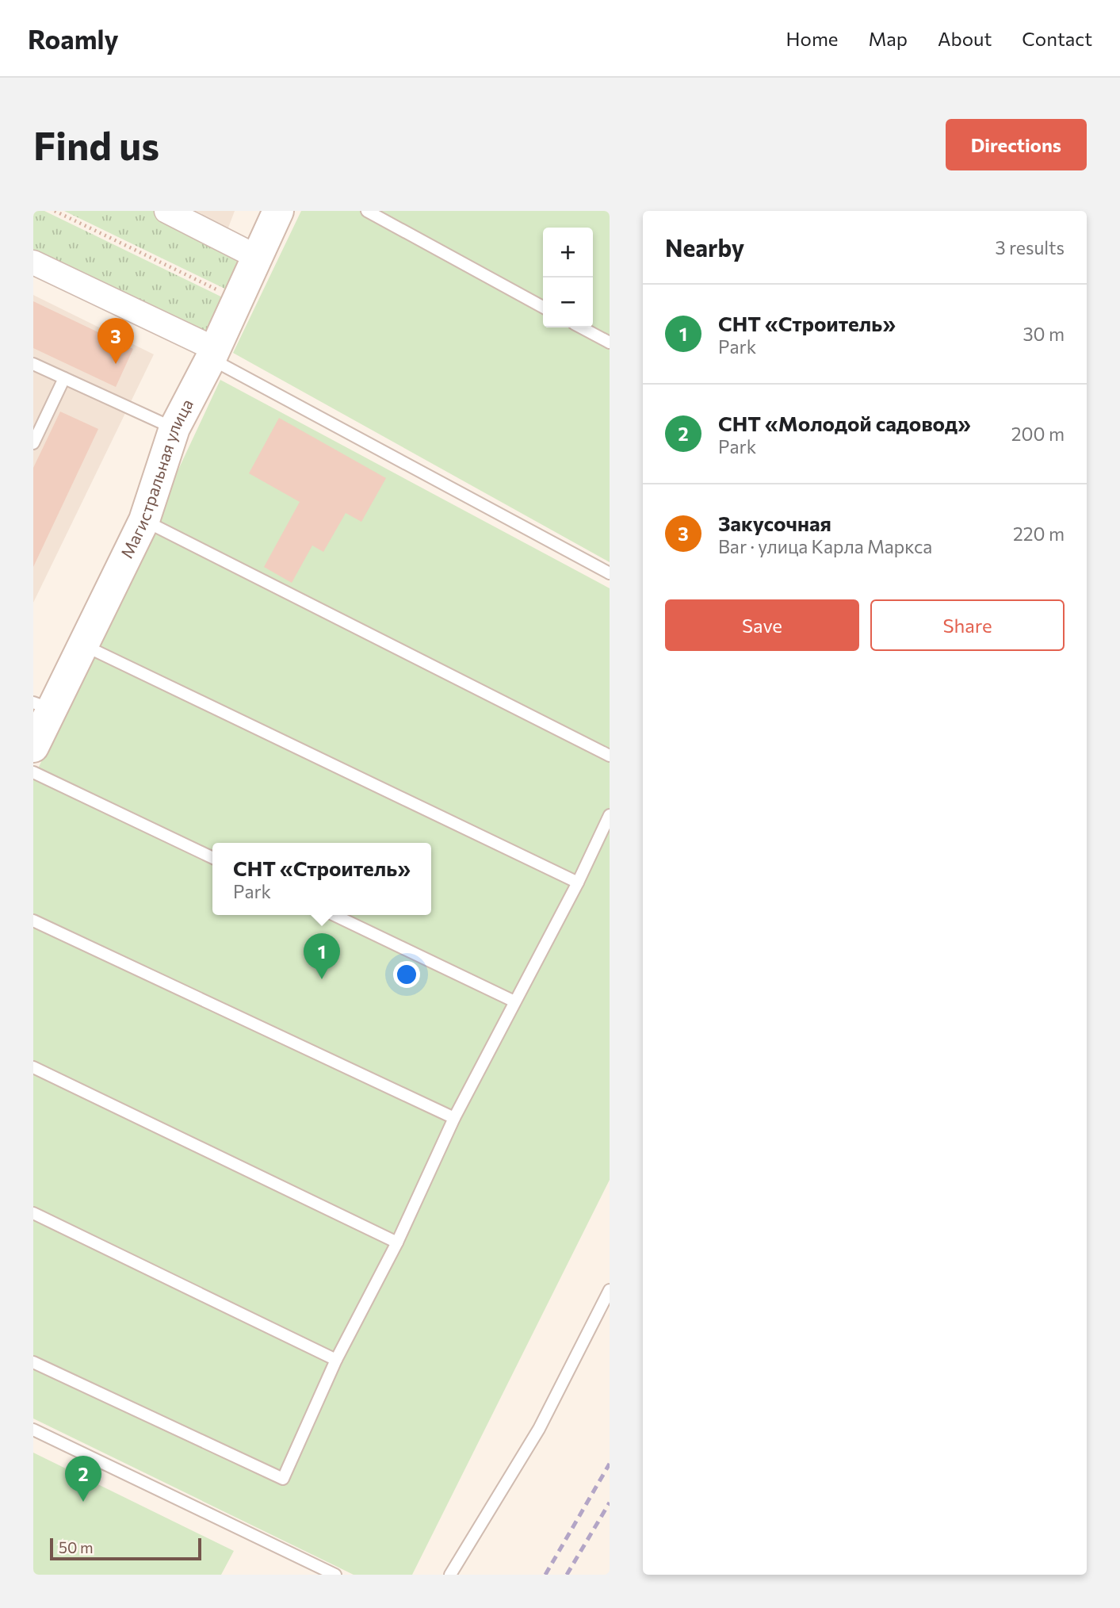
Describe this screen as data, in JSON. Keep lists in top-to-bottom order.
{
  "streets": {
    "street": ["Магистральная улица"]
  },
  "scale_bar": "50 m",
  "page": {
    "header": "Roamly",
    "nav": [
      "Home",
      "Map",
      "About",
      "Contact"
    ],
    "buttons": [
      "Directions",
      ["Save", "Share"]
    ],
    "title": "Find us",
    "heading": ["Nearby", "3 results"],
    "map_buttons": ["+", "−"],
    "list": [
      {
        "mark": "1",
        "name": "СНТ «Строитель»",
        "note": "Park",
        "value": "30 m"
      },
      {
        "mark": "2",
        "name": "СНТ «Молодой садовод»",
        "note": "Park",
        "value": "200 m"
      },
      {
        "mark": "3",
        "name": "Закусочная",
        "note": "Bar · улица Карла Маркса",
        "value": "220 m"
      }
    ],
    "pins": ["3", "1", "2"],
    "popup": ["СНТ «Строитель»", "Park"],
    "scale": "50 m"
  }
}
